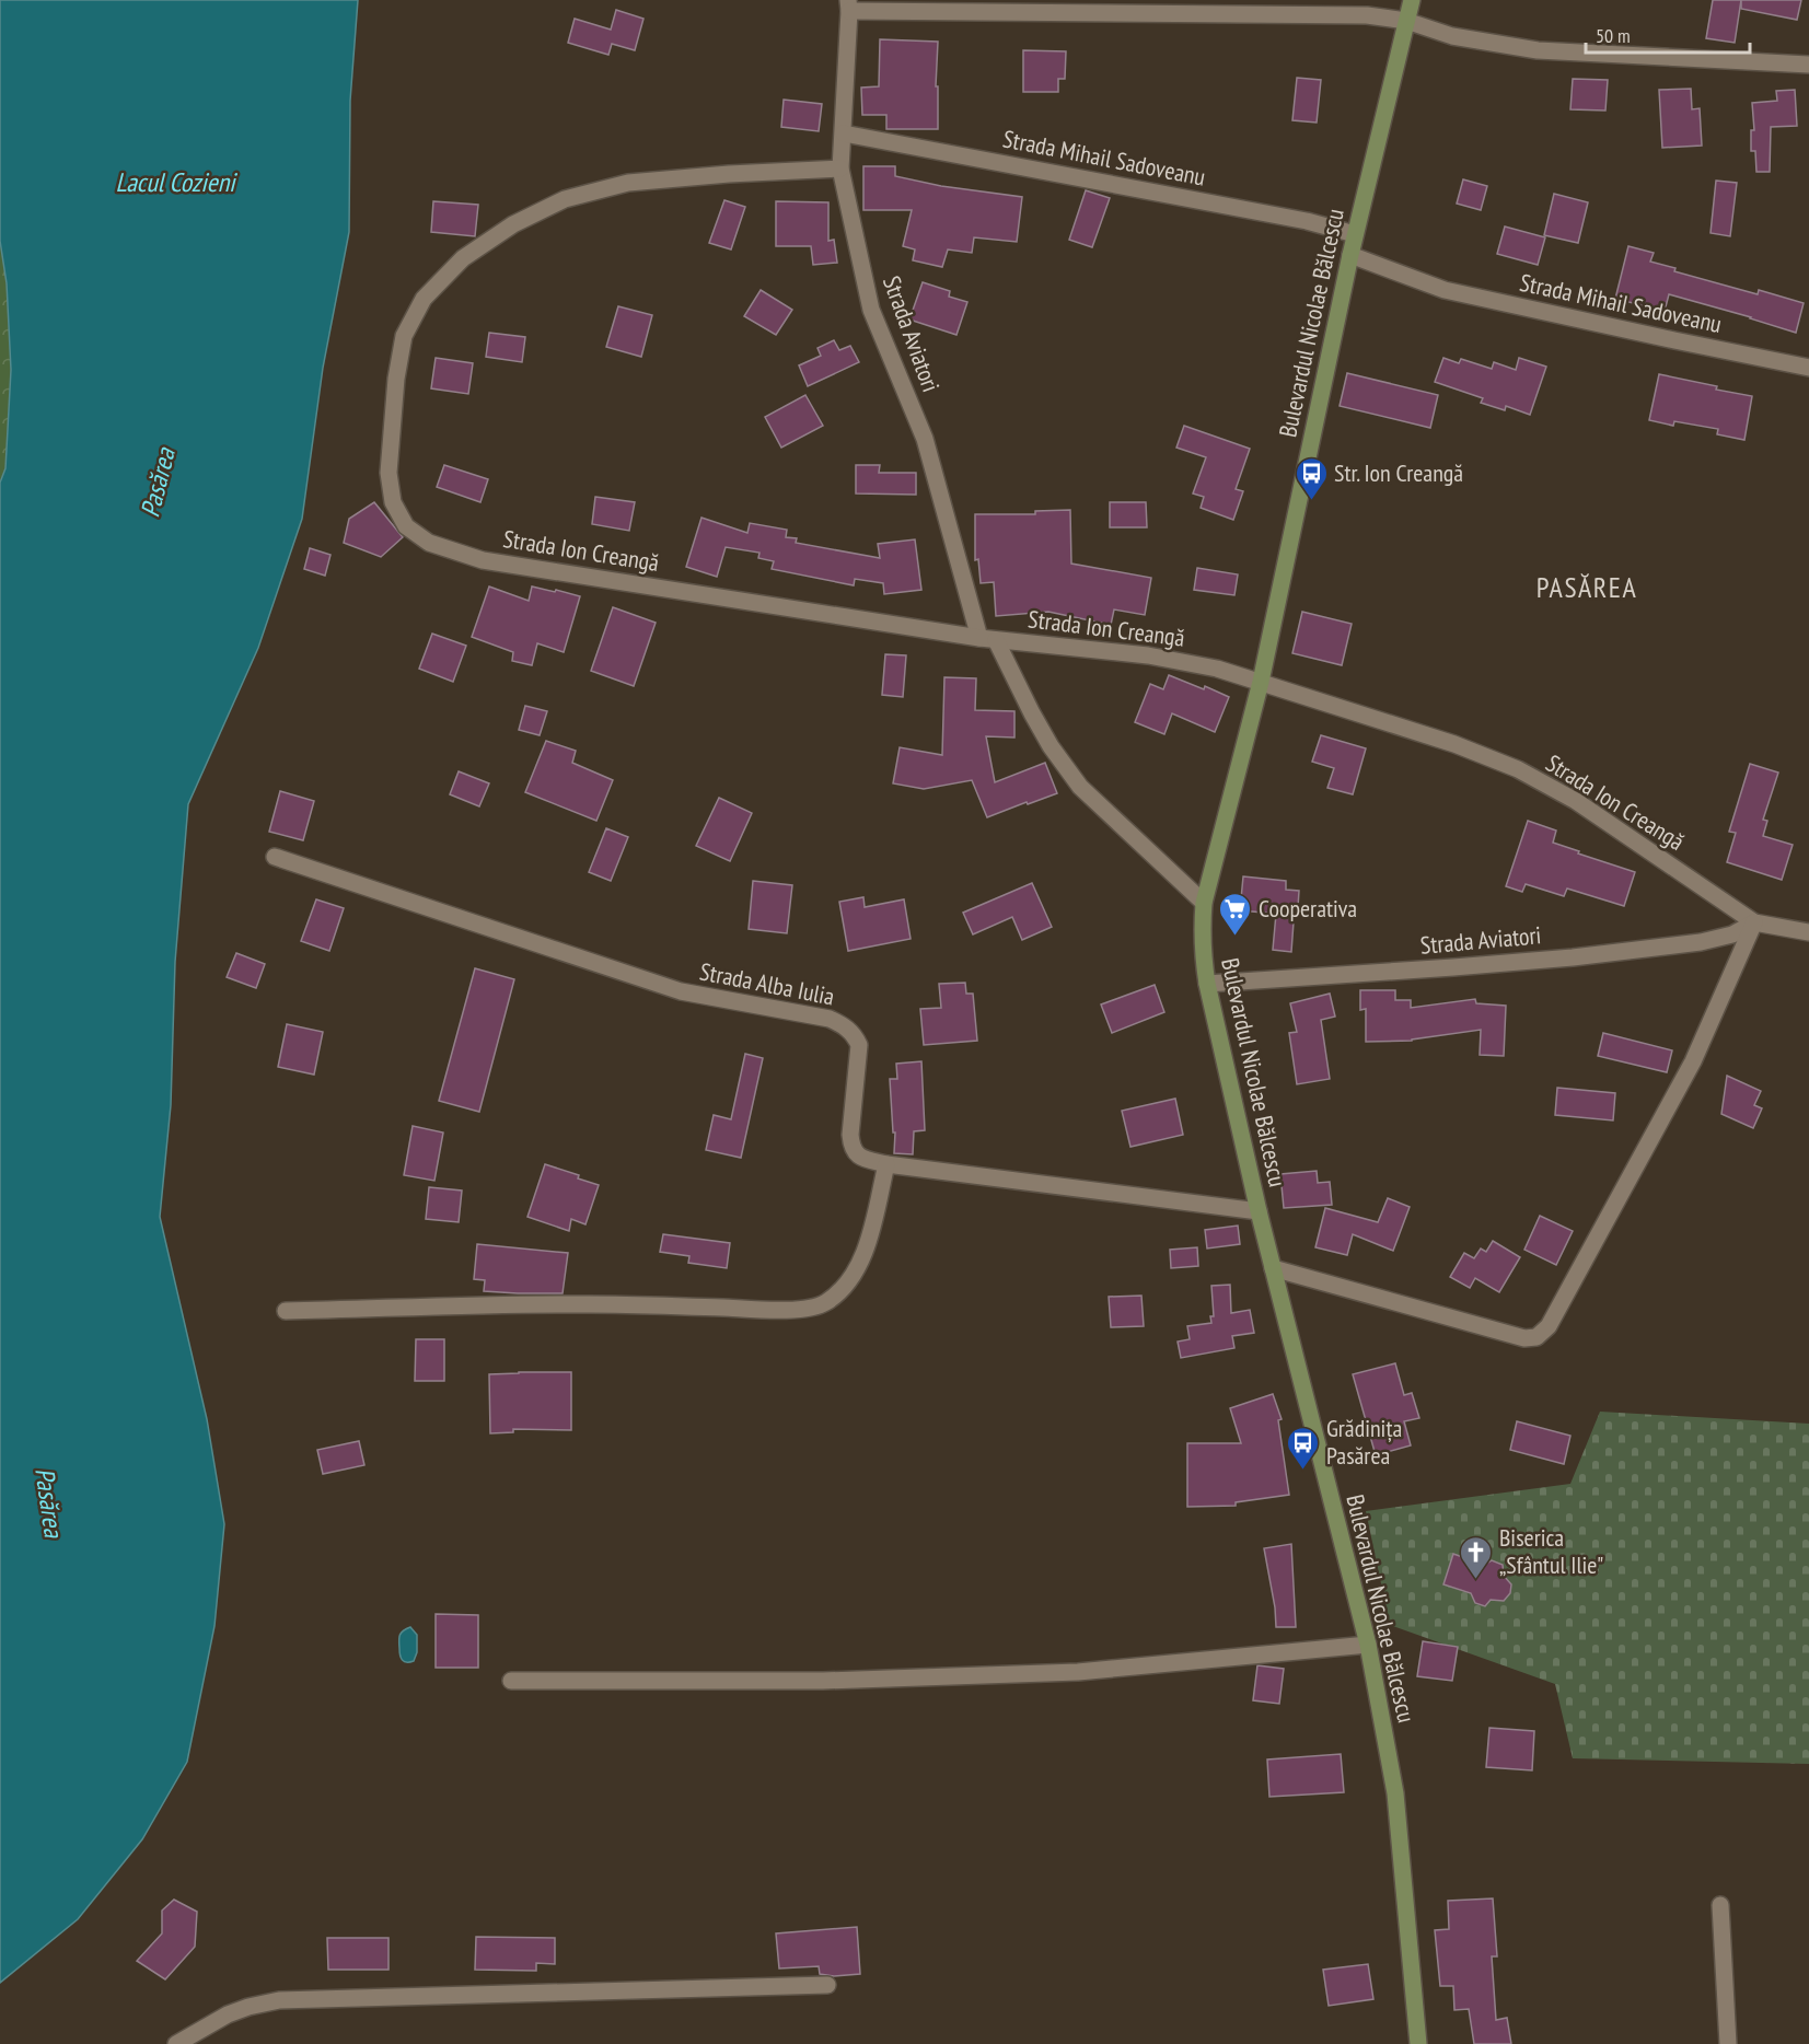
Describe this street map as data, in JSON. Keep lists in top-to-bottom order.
{
  "streets": {
    "main road": ["Bulevardul Nicolae Bălcescu"],
    "street": [
      "Strada Mihail Sadoveanu",
      "Strada Aviatori",
      "Strada Ion Creangă",
      "Strada Alba Iulia"
    ]
  },
  "crossings": [
    ["Strada Mihail Sadoveanu", "Bulevardul Nicolae Bălcescu"],
    ["Strada Mihail Sadoveanu", "Strada Aviatori"],
    ["Bulevardul Nicolae Bălcescu", "Strada Aviatori"],
    ["Bulevardul Nicolae Bălcescu", "Strada Ion Creangă"],
    ["Bulevardul Nicolae Bălcescu", "Strada Alba Iulia"],
    ["Strada Aviatori", "Strada Ion Creangă"]
  ],
  "districts": ["PASĂREA"],
  "water": ["Lacul Cozieni", "Pasărea"],
  "places": {
    "bus stop": ["Str. Ion Creangă", "Grădinița Pasărea"],
    "supermarket": ["Cooperativa"],
    "church": ["Biserica „Sfântul Ilie\""]
  },
  "scale_bar": "50 m"
}
